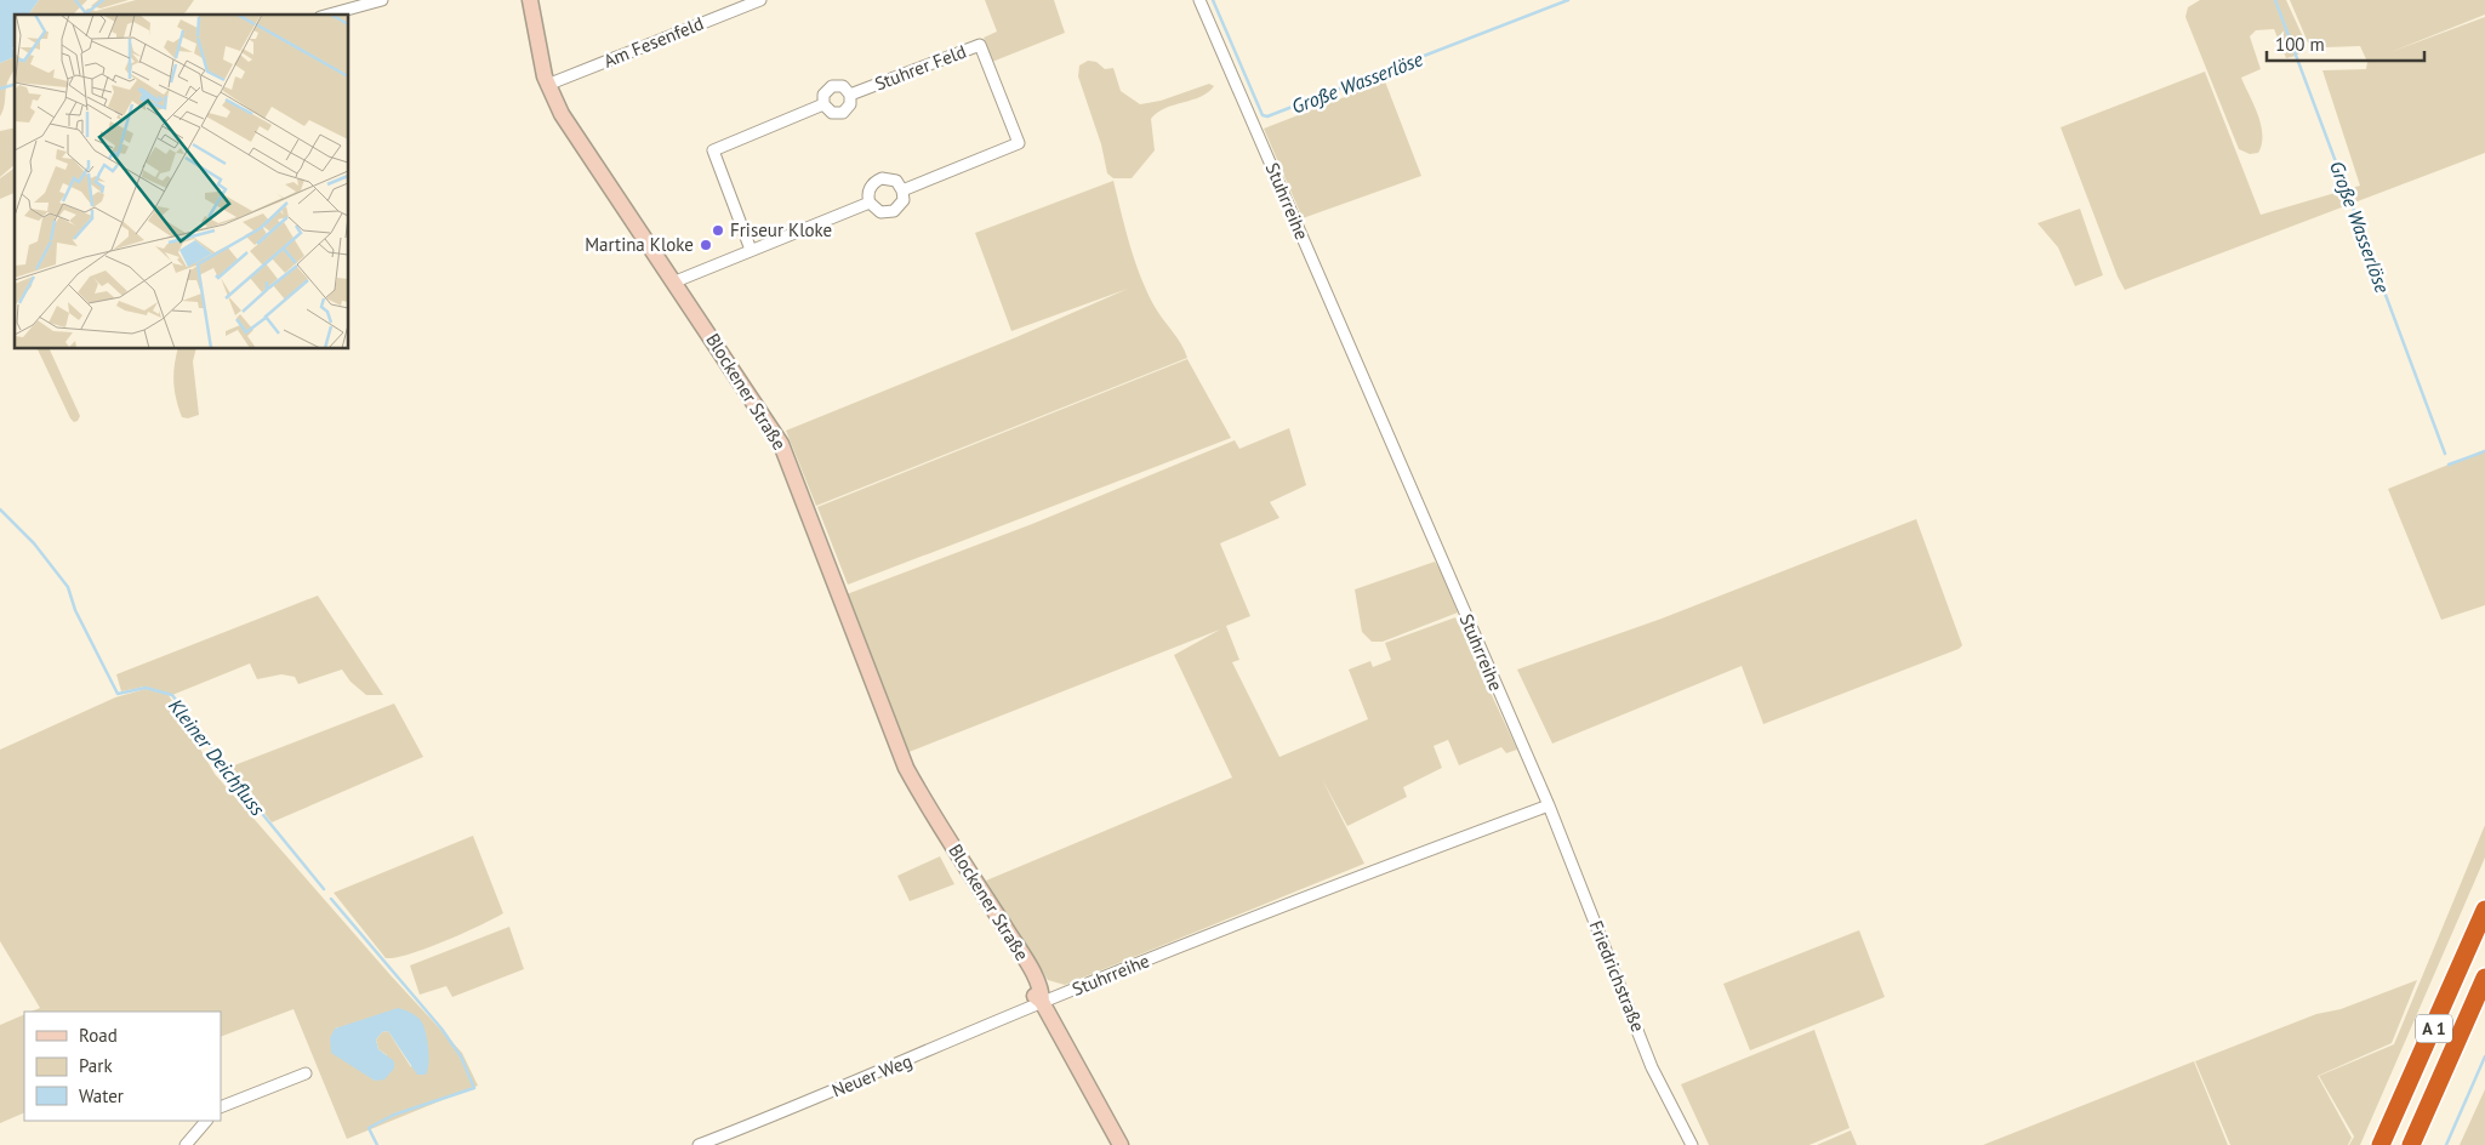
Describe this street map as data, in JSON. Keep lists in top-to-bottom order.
{
  "streets": {
    "highway": ["A 1"],
    "street": [
      "Am Fesenfeld",
      "Stuhrer Feld",
      "Stuhrreihe",
      "Blockener Straße",
      "Friedrichstraße",
      "Neuer Weg"
    ]
  },
  "crossings": [
    ["Am Fesenfeld", "Blockener Straße"],
    ["Stuhrreihe", "Blockener Straße"],
    ["Stuhrreihe", "Friedrichstraße"],
    ["Stuhrreihe", "Neuer Weg"],
    ["Blockener Straße", "Neuer Weg"]
  ],
  "water": ["Große Wasserlöse", "Kleiner Deichfluss"],
  "places": ["Friseur Kloke", "Martina Kloke"],
  "legend": ["Road", "Park", "Water"],
  "scale_bar": "100 m"
}
